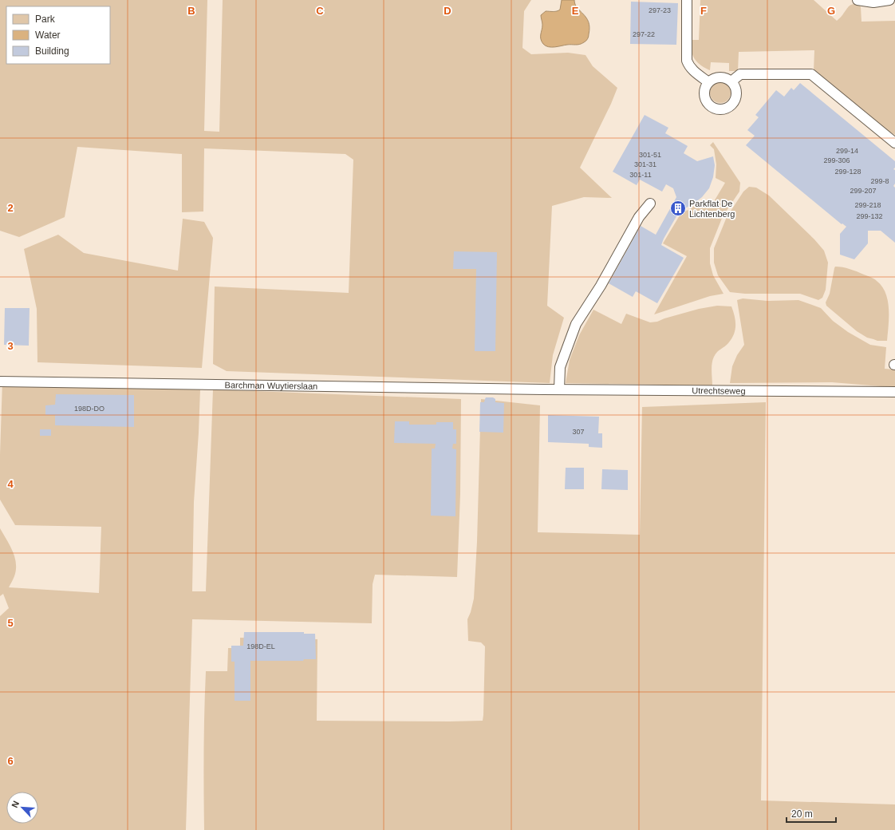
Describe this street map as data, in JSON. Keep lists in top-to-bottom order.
{
  "streets": {
    "lane": ["Barchman Wuytierslaan", "Utrechtseweg"]
  },
  "crossings": [
    ["Barchman Wuytierslaan", "Utrechtseweg"]
  ],
  "places": {
    "building": ["Parkflat De Lichtenberg"]
  },
  "house_numbers": [
    "297-23",
    "297-22",
    "299-14",
    "301-51",
    "299-306",
    "301-31",
    "299-128",
    "301-11",
    "299-8",
    "299-207",
    "299-218",
    "299-132",
    "198D-DO",
    "307",
    "198D-EL"
  ],
  "legend": ["Park", "Water", "Building"],
  "scale_bar": "20 m",
  "north": "top left",
  "grid": {
    "columns": [
      "B",
      "C",
      "D",
      "E",
      "F",
      "G"
    ],
    "rows": [
      "2",
      "3",
      "4",
      "5",
      "6"
    ]
  }
}
